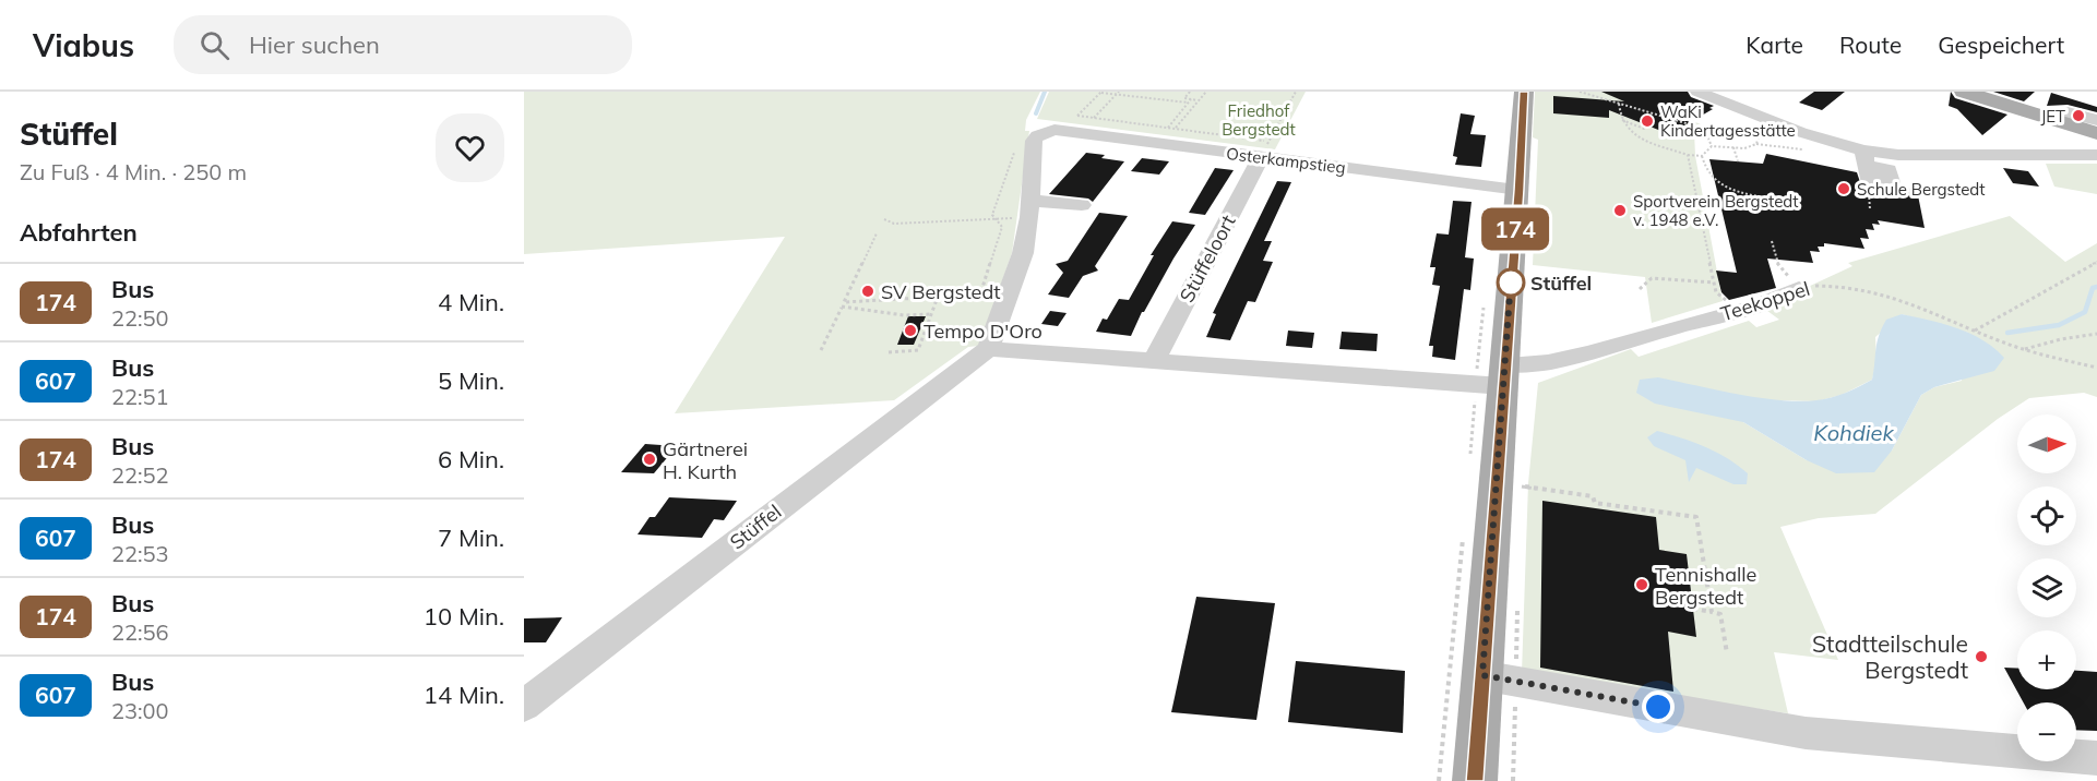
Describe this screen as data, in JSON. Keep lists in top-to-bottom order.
{
  "streets": {
    "street": [
      "Osterkampstieg",
      "Stüffeloort",
      "Teekoppel",
      "Stüffel"
    ]
  },
  "crossings": [
    ["Osterkampstieg", "Stüffeloort"]
  ],
  "water": ["Kohdiek"],
  "parks": ["Friedhof Bergstedt"],
  "places": [
    "JET",
    "WaKi Kindertagesstätte",
    "Schule Bergstedt",
    "Sportverein Bergstedt v. 1948 e.V.",
    "Stüffel",
    "SV Bergstedt",
    "Tempo D'Oro",
    "Gärtnerei H. Kurth",
    "Tennishalle Bergstedt",
    "Stadtteilschule Bergstedt"
  ],
  "lines": ["bus line 174"],
  "north": "right",
  "page": {
    "header": "Viabus",
    "search": "Hier suchen",
    "nav": ["Karte", "Route", "Gespeichert"],
    "heading": [
      ["Stüffel", "Zu Fuß · 4 Min. · 250 m"],
      "Abfahrten"
    ],
    "on_map": "174",
    "list": [
      {
        "mark": "174",
        "name": "Bus",
        "note": "22:50",
        "value": "4 Min."
      },
      {
        "mark": "607",
        "name": "Bus",
        "note": "22:51",
        "value": "5 Min."
      },
      {
        "mark": "174",
        "name": "Bus",
        "note": "22:52",
        "value": "6 Min."
      },
      {
        "mark": "607",
        "name": "Bus",
        "note": "22:53",
        "value": "7 Min."
      },
      {
        "mark": "174",
        "name": "Bus",
        "note": "22:56",
        "value": "10 Min."
      },
      {
        "mark": "607",
        "name": "Bus",
        "note": "23:00",
        "value": "14 Min."
      }
    ],
    "map_buttons": ["+", "−"]
  }
}
